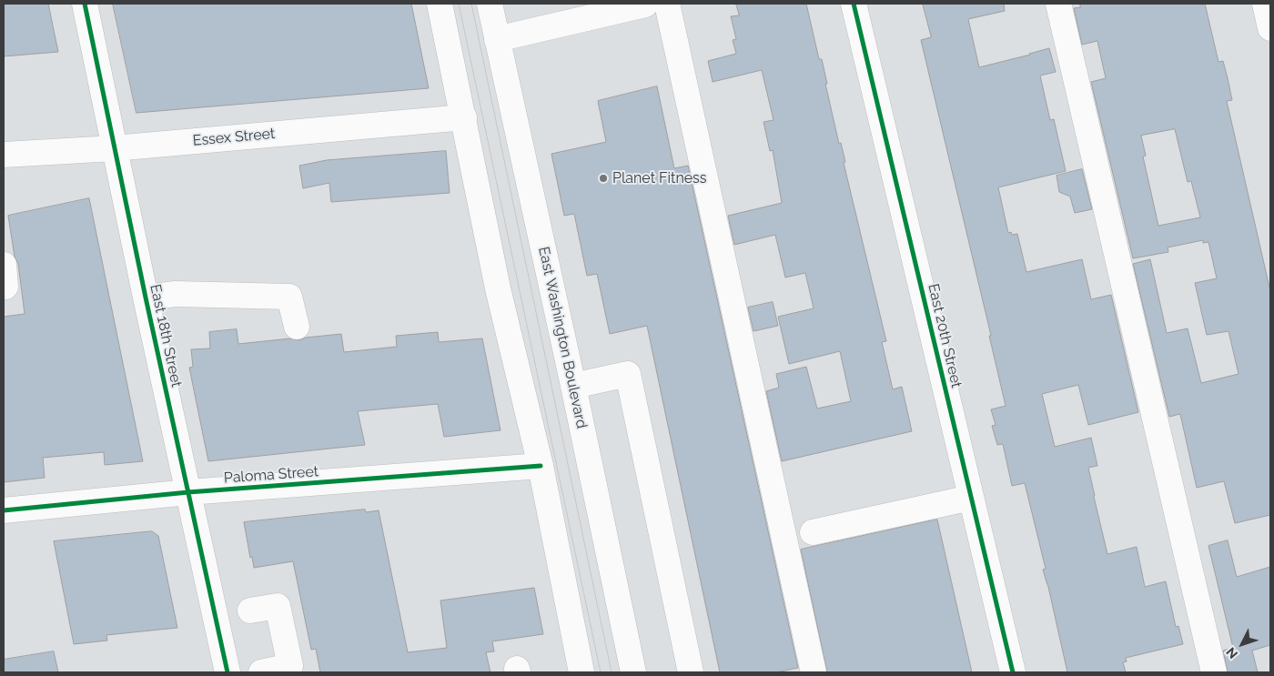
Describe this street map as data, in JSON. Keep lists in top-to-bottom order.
{
  "streets": {
    "street": [
      "Essex Street",
      "East 18th Street",
      "East 20th Street",
      "East Washington Boulevard",
      "Paloma Street"
    ]
  },
  "crossings": [
    ["Essex Street", "East 18th Street"],
    ["East 18th Street", "Paloma Street"]
  ],
  "places": ["Planet Fitness"],
  "north": "bottom left"
}
